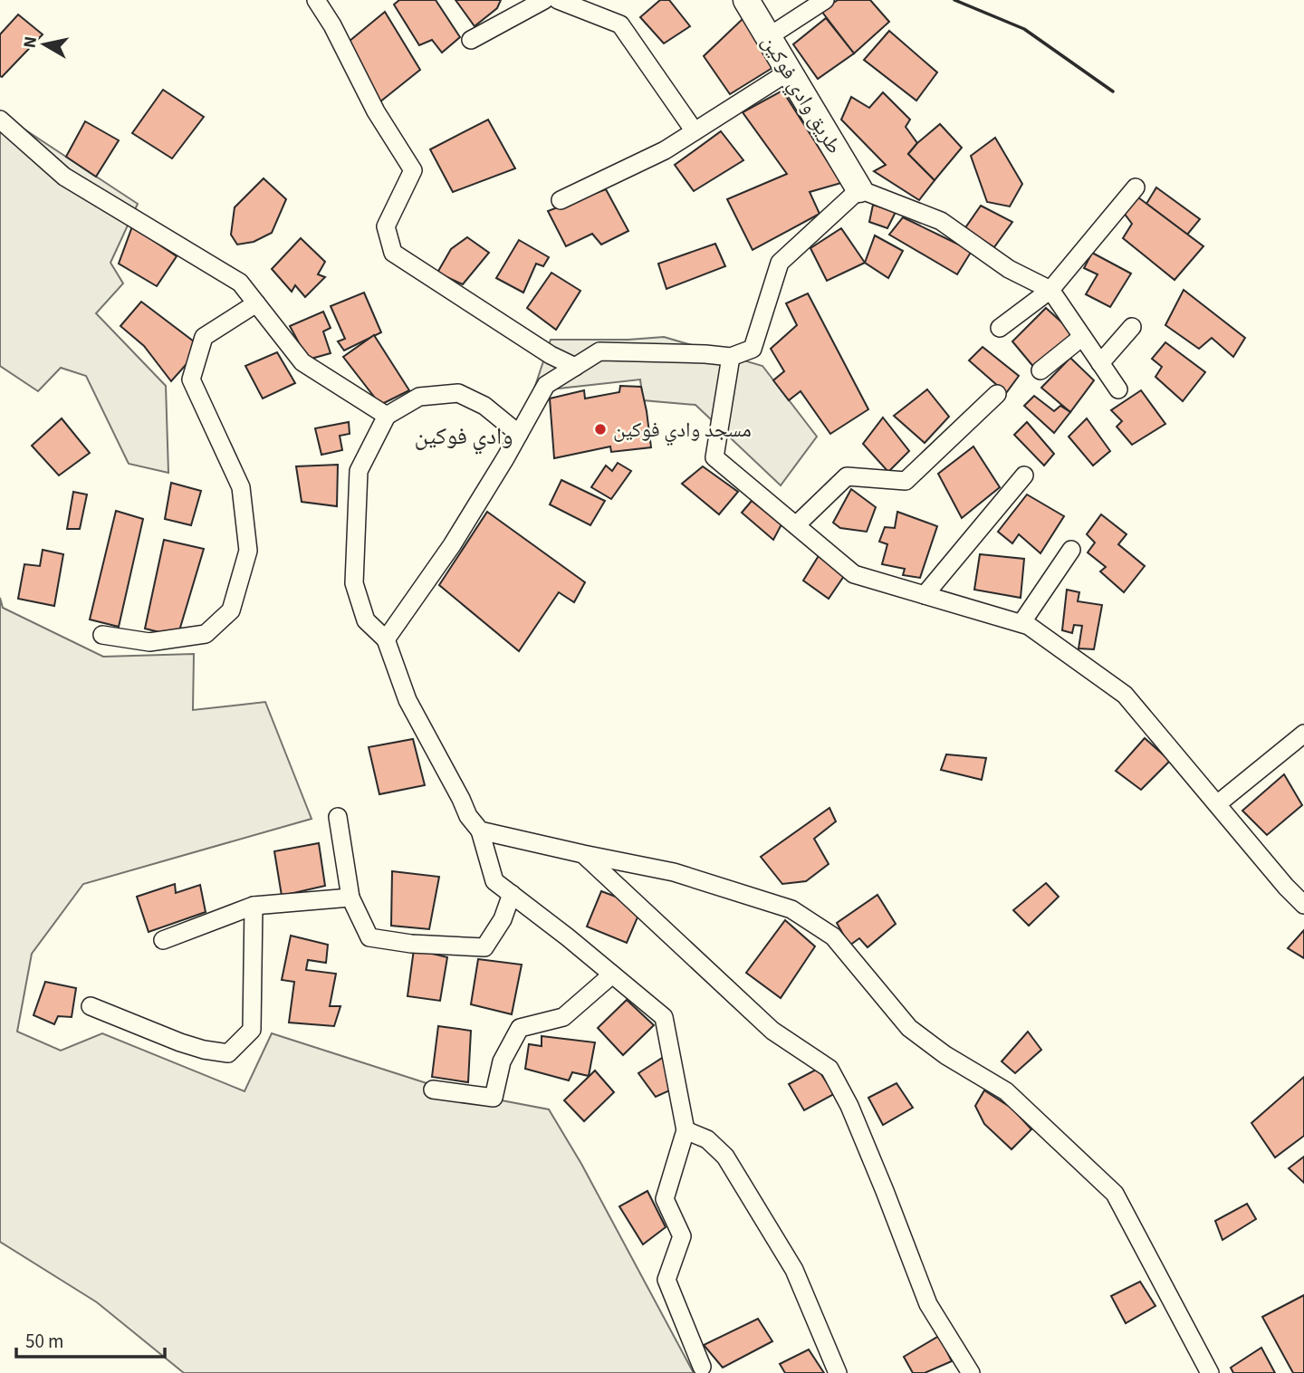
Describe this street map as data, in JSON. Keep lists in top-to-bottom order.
{
  "streets": {
    "street": ["طريق وادي فوکين"]
  },
  "districts": ["وادي فوكين"],
  "places": ["مسجد وادي فوكين"],
  "scale_bar": "50 m",
  "north": "left"
}
